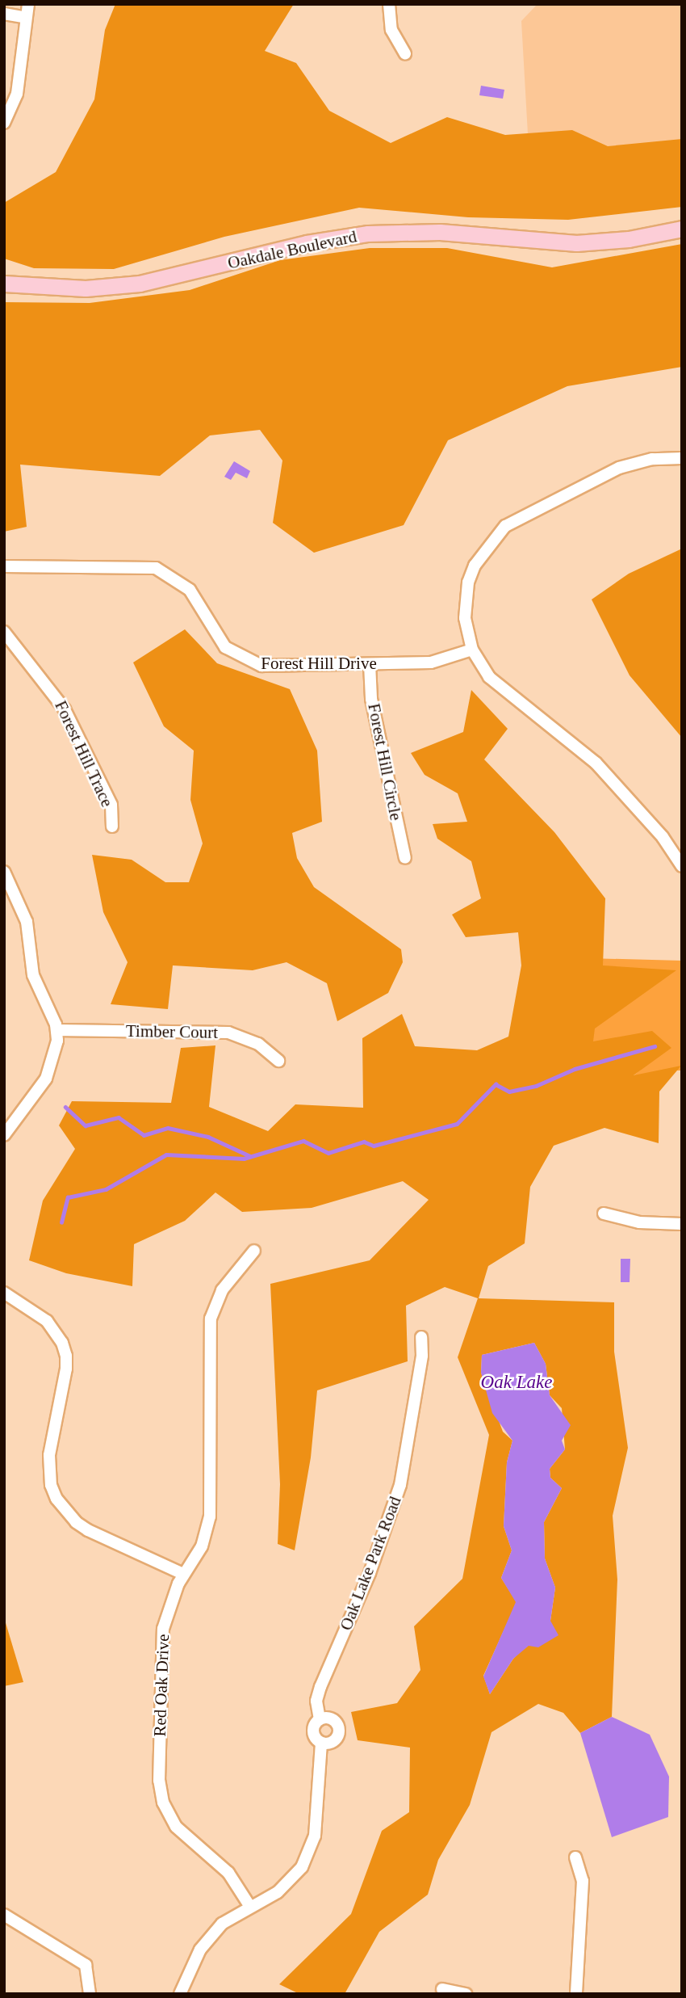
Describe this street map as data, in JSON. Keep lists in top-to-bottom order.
{
  "streets": {
    "main road": ["Oakdale Boulevard"],
    "street": [
      "Forest Hill Drive",
      "Forest Hill Trace",
      "Forest Hill Circle",
      "Timber Court",
      "Oak Lake Park Road",
      "Red Oak Drive"
    ]
  },
  "crossings": [
    ["Forest Hill Drive", "Forest Hill Circle"],
    ["Oak Lake Park Road", "Red Oak Drive"]
  ],
  "water": ["Oak Lake"]
}
